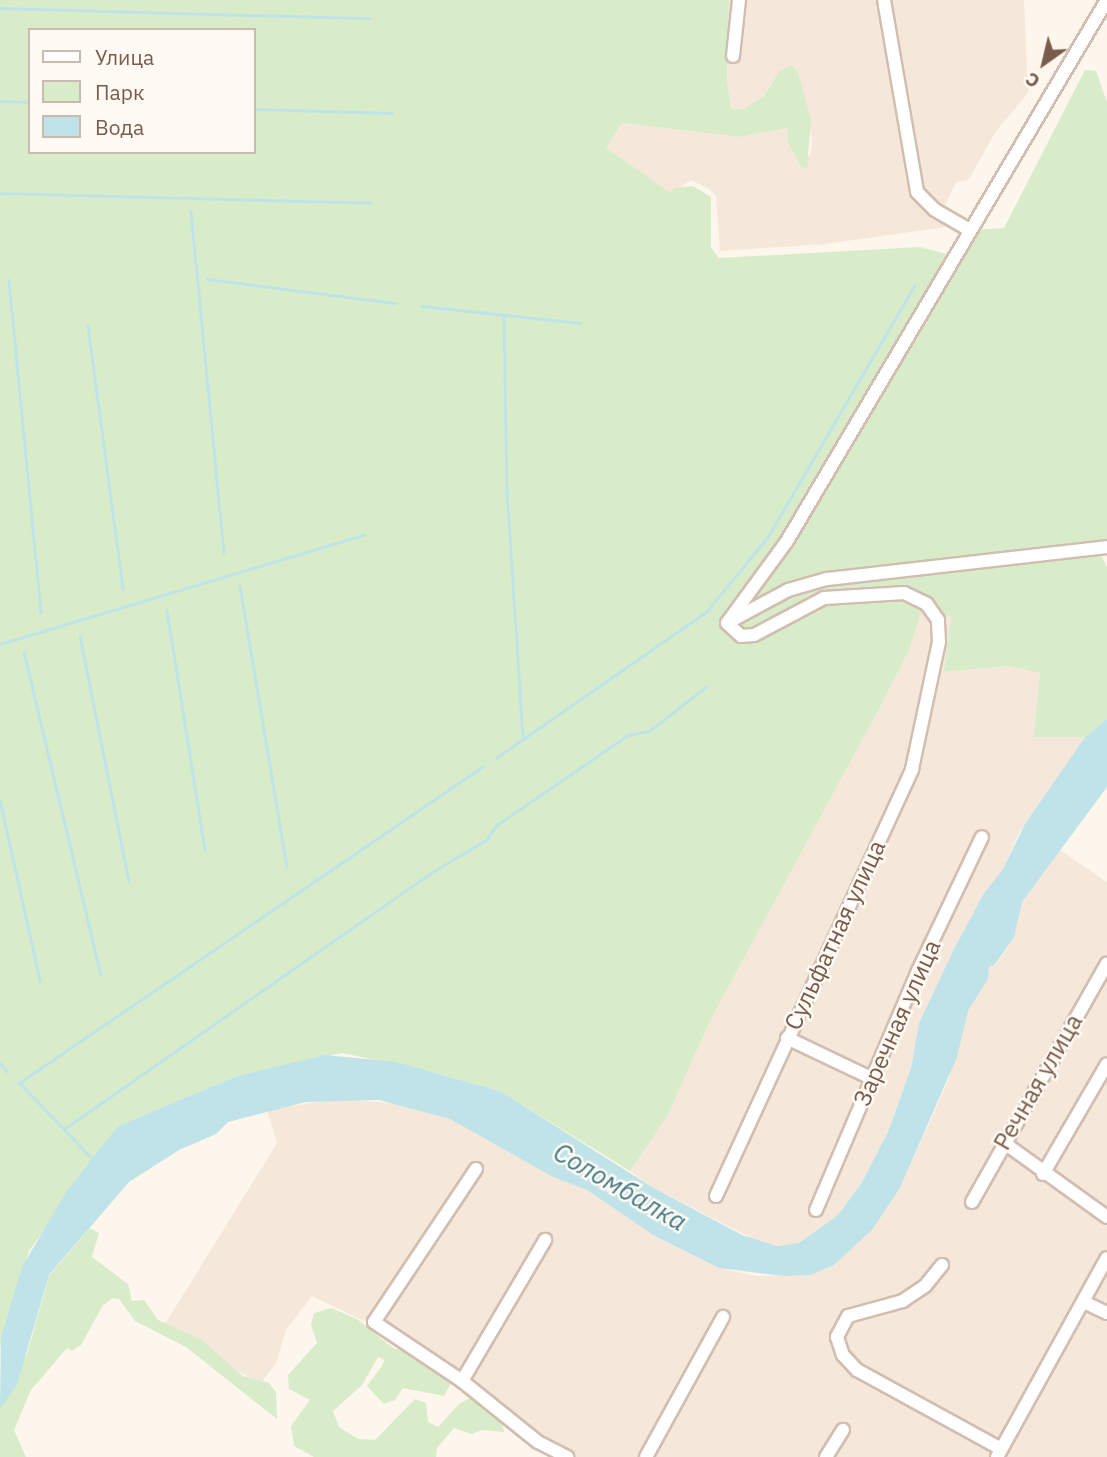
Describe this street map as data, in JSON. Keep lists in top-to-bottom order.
{
  "streets": {
    "street": ["Сульфатная улица", "Заречная улица", "Речная улица"]
  },
  "water": ["Соломбалка"],
  "legend": ["Улица", "Парк", "Вода"],
  "north": "bottom left"
}
